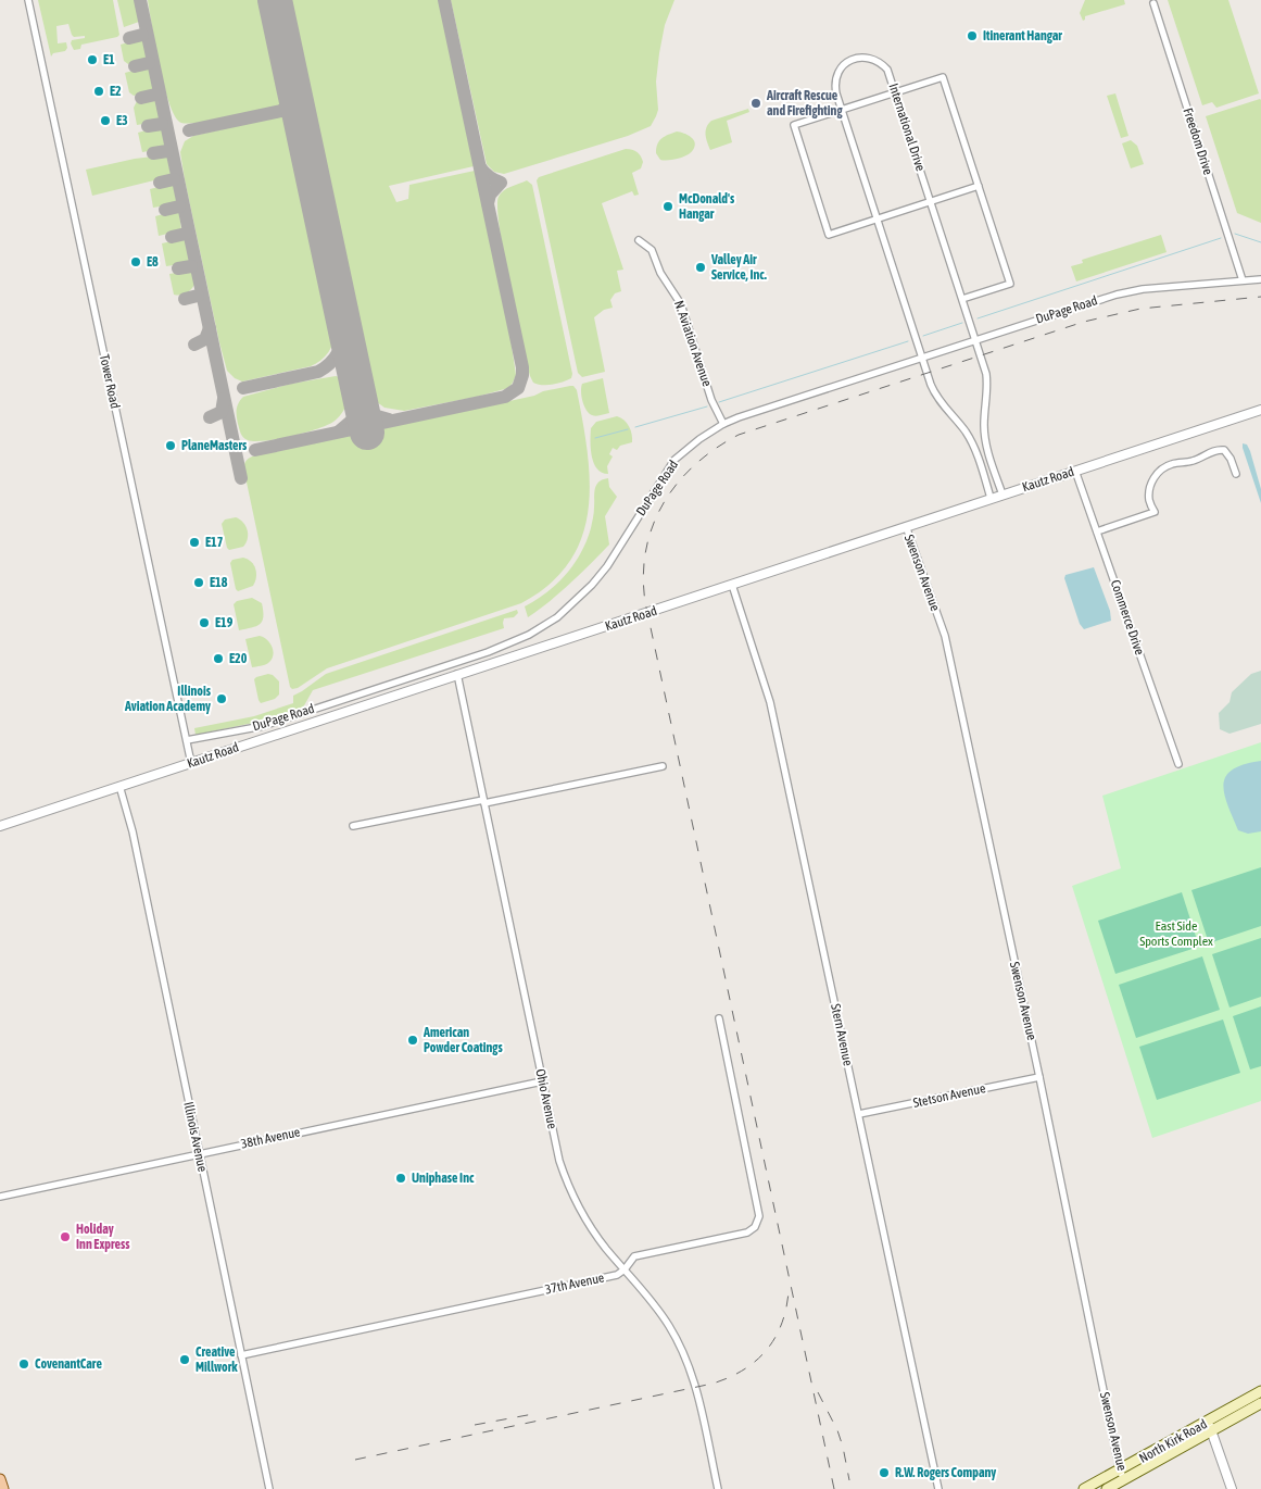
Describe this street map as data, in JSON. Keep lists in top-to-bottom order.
{
  "streets": {
    "main road": ["North Kirk Road"],
    "street": [
      "International Drive",
      "Freedom Drive",
      "DuPage Road",
      "N. Aviation Avenue",
      "Tower Road",
      "Kautz Road",
      "Swenson Avenue",
      "Commerce Drive",
      "Stern Avenue",
      "Stetson Avenue",
      "Ohio Avenue",
      "Illinois Avenue",
      "38th Avenue",
      "37th Avenue"
    ]
  },
  "crossings": [
    ["International Drive", "DuPage Road"],
    ["International Drive", "Kautz Road"],
    ["Freedom Drive", "DuPage Road"],
    ["DuPage Road", "N. Aviation Avenue"],
    ["DuPage Road", "Tower Road"],
    ["Tower Road", "Kautz Road"],
    ["Kautz Road", "Swenson Avenue"],
    ["Kautz Road", "Commerce Drive"],
    ["Kautz Road", "Stern Avenue"],
    ["Kautz Road", "Ohio Avenue"],
    ["Kautz Road", "Illinois Avenue"],
    ["Swenson Avenue", "Stetson Avenue"],
    ["Swenson Avenue", "North Kirk Road"],
    ["Stern Avenue", "Stetson Avenue"],
    ["Ohio Avenue", "38th Avenue"],
    ["Ohio Avenue", "37th Avenue"],
    ["Illinois Avenue", "38th Avenue"],
    ["Illinois Avenue", "37th Avenue"]
  ],
  "parks": ["East Side Sports Complex"],
  "places": [
    "Itinerant Hangar",
    "E1",
    "E2",
    "Aircraft Rescue and Firefighting",
    "E3",
    "McDonald's Hangar",
    "E8",
    "Valley Air Service, Inc.",
    "PlaneMasters",
    "E17",
    "E18",
    "E19",
    "E20",
    "Illinois Aviation Academy",
    "American Powder Coatings",
    "Uniphase Inc",
    "Holiday Inn Express",
    "Creative Millwork",
    "CovenantCare",
    "R.W. Rogers Company"
  ]
}
